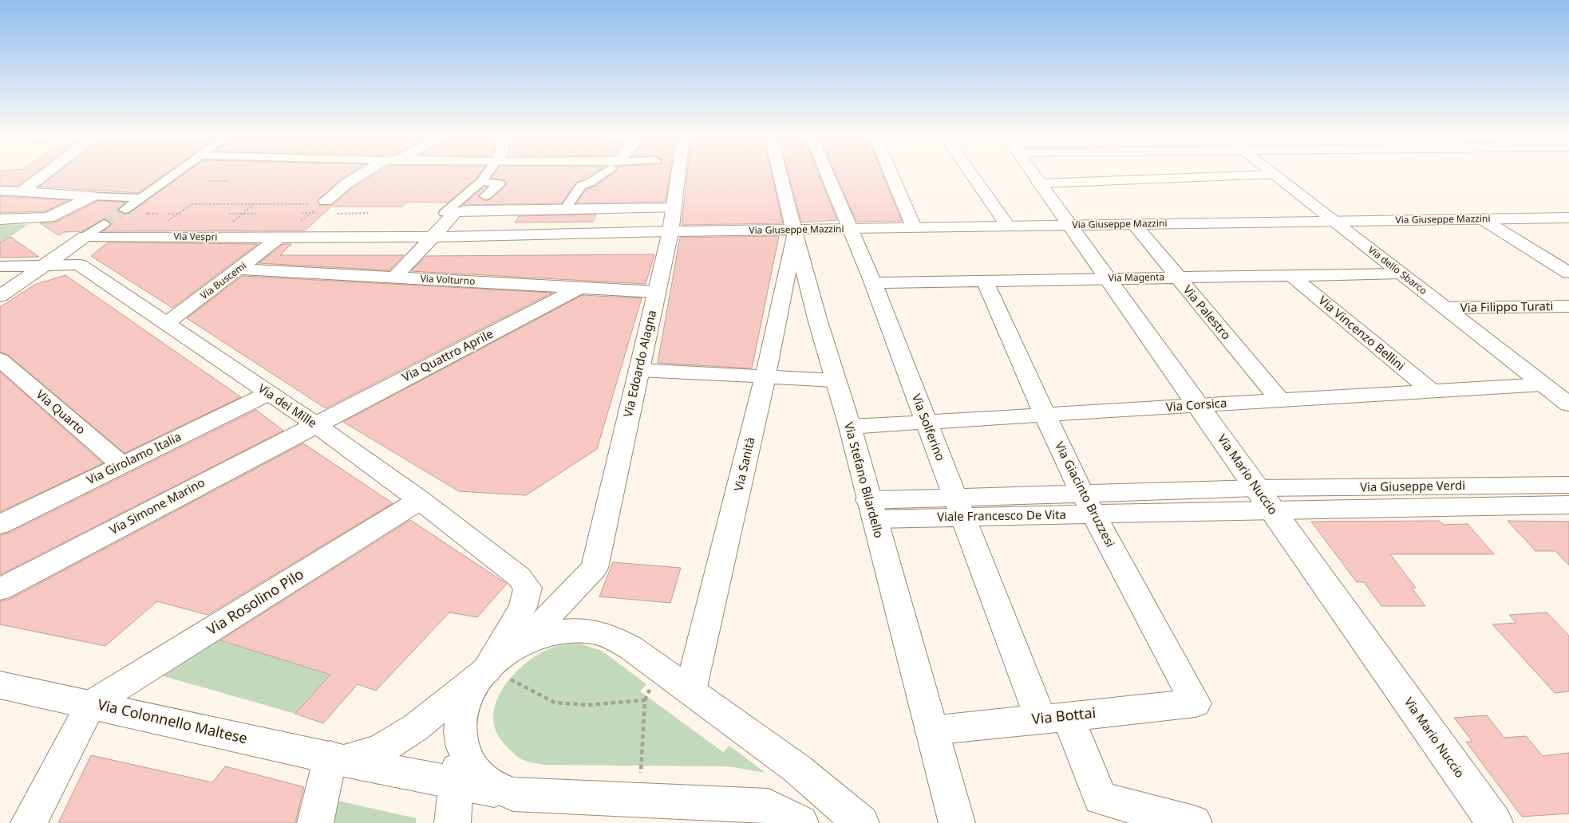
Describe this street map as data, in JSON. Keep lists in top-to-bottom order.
{
  "streets": {
    "street": [
      "Via Giuseppe Mazzini",
      "Via Vespri",
      "Via dello Sbarco",
      "Via Magenta",
      "Via Volturno",
      "Via Buscemi",
      "Via Filippo Turati",
      "Via Palestro",
      "Via Vincenzo Bellini",
      "Via Quattro Aprile",
      "Via Edoardo Alagna",
      "Via Corsica",
      "Via dei Mille",
      "Via Quarto",
      "Via Solferino",
      "Via Girolamo Italia",
      "Via Sanità",
      "Via Mario Nuccio",
      "Via Stefano Bilardello",
      "Via Giuseppe Verdi",
      "Via Giacinto Bruzzesi",
      "Via Simone Marino",
      "Viale Francesco De Vita",
      "Via Rosolino Pilo",
      "Via Bottai",
      "Via Colonnello Maltese"
    ]
  },
  "crossings": [
    ["Via Giuseppe Mazzini", "Via Vespri"],
    ["Via Giuseppe Mazzini", "Via dello Sbarco"],
    ["Via Giuseppe Mazzini", "Via Palestro"],
    ["Via Giuseppe Mazzini", "Via Edoardo Alagna"],
    ["Via Giuseppe Mazzini", "Via Solferino"],
    ["Via Giuseppe Mazzini", "Via Sanità"],
    ["Via Giuseppe Mazzini", "Via Mario Nuccio"],
    ["Via Giuseppe Mazzini", "Via Stefano Bilardello"],
    ["Via Vespri", "Via Buscemi"],
    ["Via Vespri", "Via dei Mille"],
    ["Via dello Sbarco", "Via Magenta"],
    ["Via dello Sbarco", "Via Filippo Turati"],
    ["Via dello Sbarco", "Via Corsica"],
    ["Via Magenta", "Via Palestro"],
    ["Via Magenta", "Via Vincenzo Bellini"],
    ["Via Magenta", "Via Solferino"],
    ["Via Magenta", "Via Mario Nuccio"],
    ["Via Magenta", "Via Giacinto Bruzzesi"],
    ["Via Volturno", "Via Buscemi"],
    ["Via Volturno", "Via Quattro Aprile"],
    ["Via Volturno", "Via Edoardo Alagna"],
    ["Via Buscemi", "Via dei Mille"],
    ["Via Palestro", "Via Corsica"],
    ["Via Vincenzo Bellini", "Via Corsica"],
    ["Via Quattro Aprile", "Via dei Mille"],
    ["Via Quattro Aprile", "Via Simone Marino"],
    ["Via Corsica", "Via Solferino"],
    ["Via Corsica", "Via Mario Nuccio"],
    ["Via Corsica", "Via Stefano Bilardello"],
    ["Via Corsica", "Via Giacinto Bruzzesi"],
    ["Via dei Mille", "Via Girolamo Italia"],
    ["Via dei Mille", "Via Simone Marino"],
    ["Via dei Mille", "Via Rosolino Pilo"],
    ["Via Quarto", "Via Girolamo Italia"],
    ["Via Solferino", "Viale Francesco De Vita"],
    ["Via Solferino", "Via Bottai"],
    ["Via Sanità", "Via Stefano Bilardello"],
    ["Via Mario Nuccio", "Via Giuseppe Verdi"],
    ["Via Mario Nuccio", "Viale Francesco De Vita"],
    ["Via Stefano Bilardello", "Viale Francesco De Vita"],
    ["Via Stefano Bilardello", "Via Bottai"],
    ["Via Giuseppe Verdi", "Viale Francesco De Vita"],
    ["Via Giacinto Bruzzesi", "Viale Francesco De Vita"],
    ["Via Giacinto Bruzzesi", "Via Bottai"],
    ["Via Rosolino Pilo", "Via Colonnello Maltese"]
  ]
}
